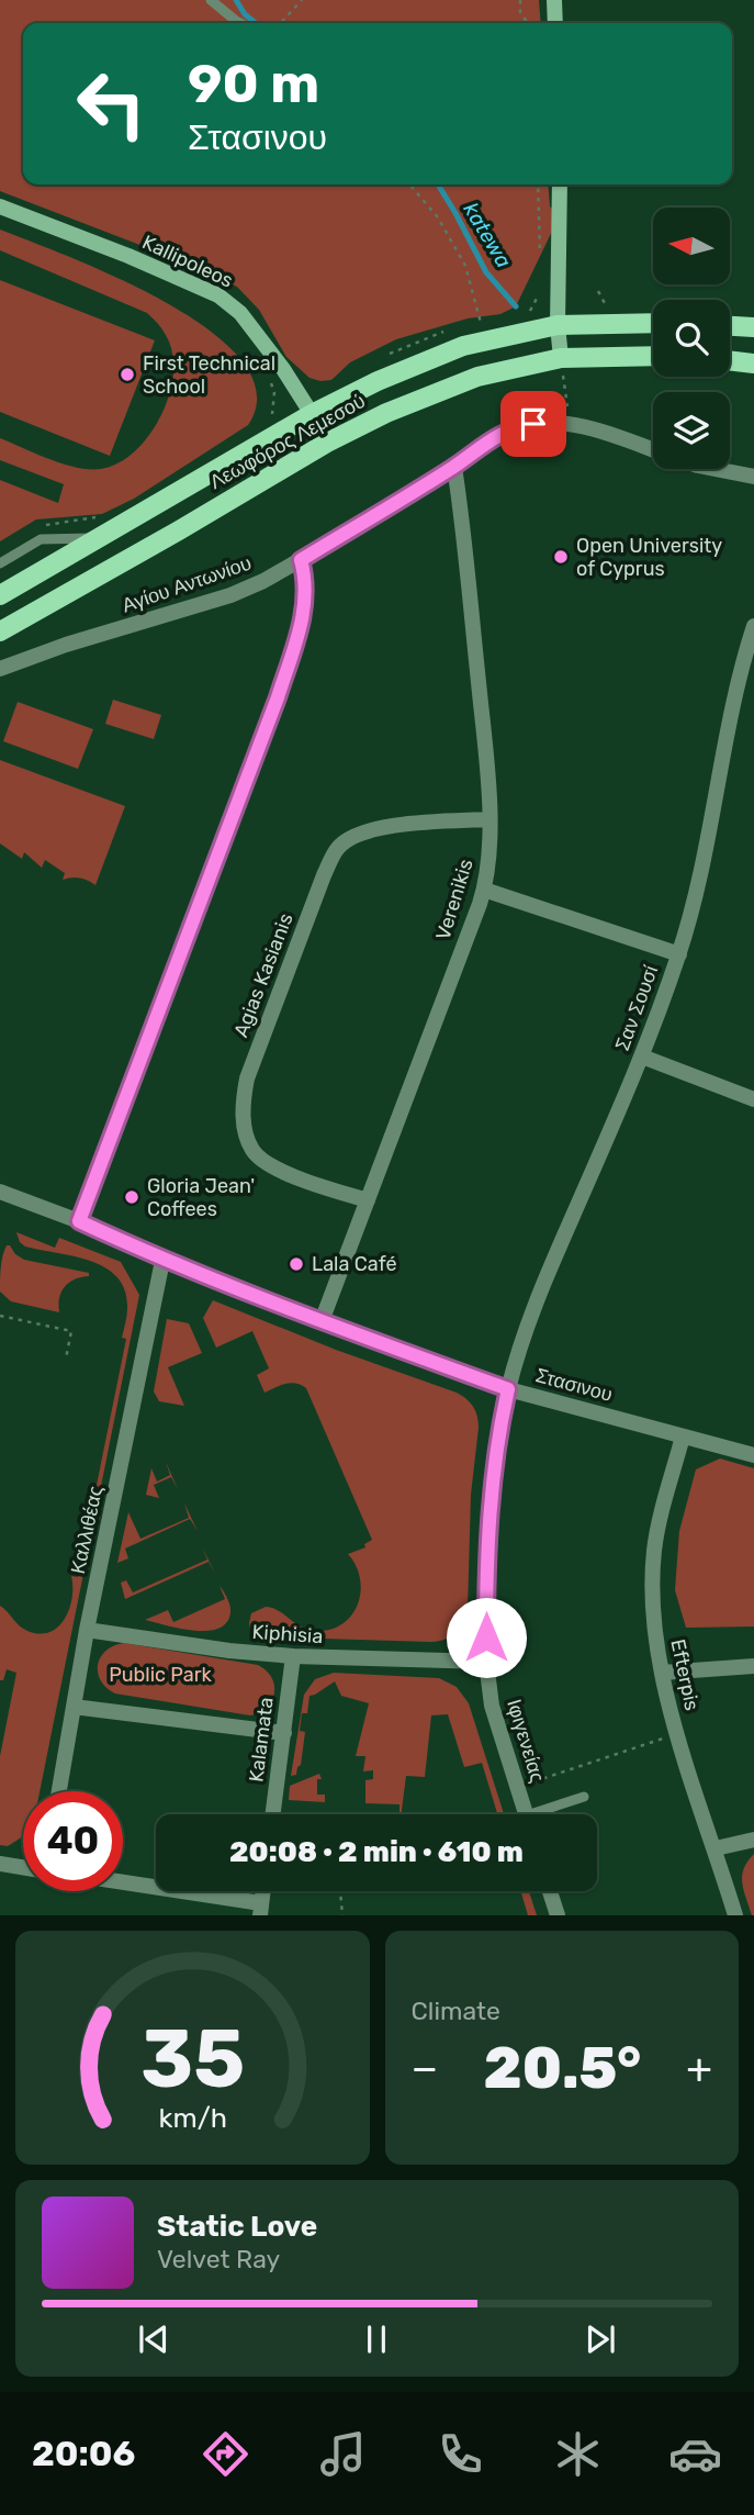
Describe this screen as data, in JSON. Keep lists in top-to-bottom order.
{
  "streets": {
    "main road": ["Kallipoleos", "Λεωφόρος Λεμεσού"],
    "street": [
      "Αγίου Αντωνίου",
      "Verenikis",
      "Agias Kasianis",
      "Σαν Σουσί",
      "Στασινου",
      "Καλλιθέας",
      "Kiphisia",
      "Efterpis",
      "Kalamata",
      "Ιφιγενείας"
    ]
  },
  "crossings": [
    ["Kallipoleos", "Λεωφόρος Λεμεσού"],
    ["Αγίου Αντωνίου", "Verenikis"],
    ["Verenikis", "Agias Kasianis"],
    ["Verenikis", "Στασινου"],
    ["Σαν Σουσί", "Στασινου"],
    ["Σαν Σουσί", "Ιφιγενείας"],
    ["Στασινου", "Καλλιθέας"],
    ["Στασινου", "Efterpis"],
    ["Στασινου", "Ιφιγενείας"],
    ["Καλλιθέας", "Kiphisia"],
    ["Kiphisia", "Kalamata"],
    ["Kiphisia", "Ιφιγενείας"]
  ],
  "water": ["katewa"],
  "parks": ["Public Park"],
  "places": [
    "First Technical School",
    "Open University of Cyprus",
    "Gloria Jean' Coffees",
    "Lala Café"
  ],
  "north": "left",
  "page": {
    "turn": ["90 m", "Στασινου"],
    "limit": "40",
    "trip": "20:08 · 2 min · 610 m",
    "tile": "Climate",
    "heat": ["−", "20.5°", "+"],
    "song": ["Static Love", "Velvet Ray"],
    "tabs": "20:06",
    "gauge": ["35", "km/h"]
  }
}
